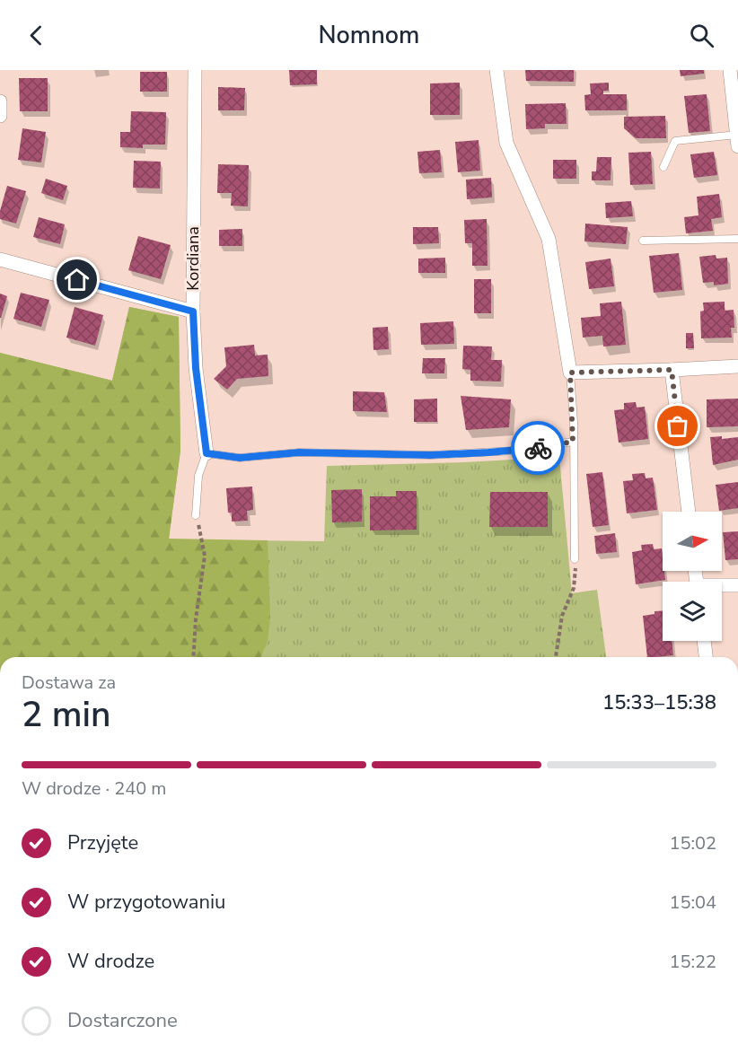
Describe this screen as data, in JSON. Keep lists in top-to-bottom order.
{
  "streets": {
    "street": ["Kordiana"]
  },
  "north": "right",
  "page": {
    "header": "Nomnom",
    "heading": ["2 min", "Dostawa za", "15:33–15:38"],
    "bar": "W drodze · 240 m",
    "list": [
      ["Przyjęte", "15:02"],
      ["W przygotowaniu", "15:04"],
      ["W drodze", "15:22"],
      "Dostarczone"
    ]
  }
}
